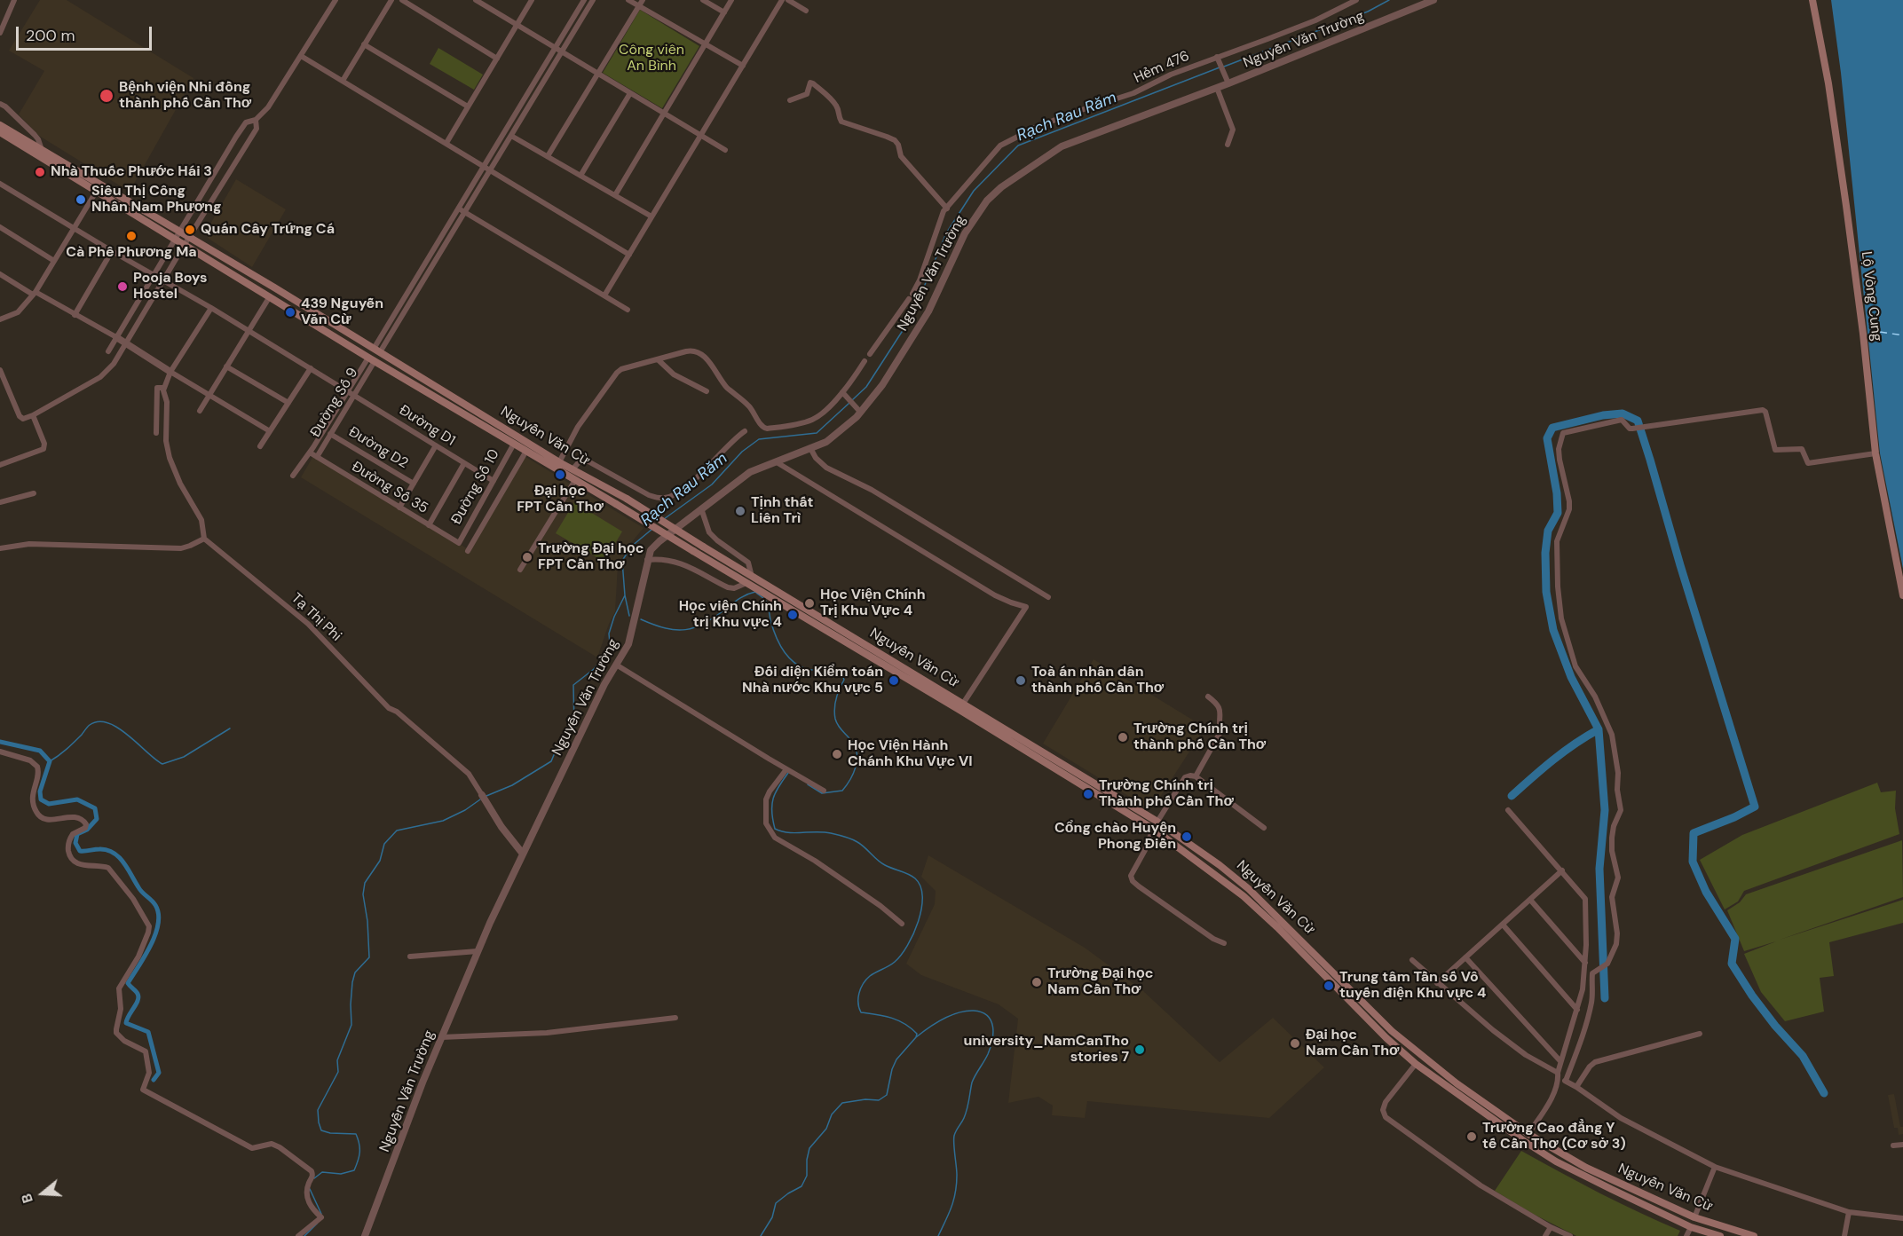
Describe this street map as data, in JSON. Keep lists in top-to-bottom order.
{
  "streets": {
    "main road": ["Lộ Vòng Cung", "Nguyễn Văn Cừ"],
    "street": [
      "Nguyễn Văn Trường",
      "Hẻm 476",
      "Đường Số 9",
      "Đường D1",
      "Đường D2",
      "Đường Số 10",
      "Đường Số 35",
      "Tạ Thị Phi"
    ]
  },
  "crossings": [
    ["Nguyễn Văn Trường", "Tạ Thị Phi"],
    ["Đường Số 9", "Đường D1"],
    ["Đường Số 9", "Nguyễn Văn Cừ"],
    ["Đường Số 9", "Đường D2"],
    ["Đường Số 9", "Đường Số 35"],
    ["Đường D1", "Đường Số 10"],
    ["Nguyễn Văn Cừ", "Đường Số 10"],
    ["Đường Số 10", "Đường Số 35"]
  ],
  "water": ["Rạch Rau Răm"],
  "parks": ["Công viên An Bình"],
  "places": [
    "Bệnh viện Nhi đồng thành phố Cần Thơ",
    "Nhà Thuốc Phước Hái 3",
    "Siêu Thị Công Nhân Nam Phương",
    "Quán Cây Trứng Cá",
    "Cà Phê Phương Ma",
    "Pooja Boys Hostel",
    "439 Nguyễn Văn Cừ",
    "Đại học FPT Cần Thơ",
    "Tịnh thất Liên Trì",
    "Trường Đại học FPT Cần Thơ",
    "Học Viện Chính Trị Khu Vực 4",
    "Học viện Chính trị Khu vực 4",
    "Đối diện Kiểm toán Nhà nước Khu vực 5",
    "Toà án nhân dân thành phố Cần Thơ",
    "Trường Chính trị thành phố Cần Thơ",
    "Học Viện Hành Chánh Khu Vực VI",
    "Trường Chính trị Thành phố Cần Thơ",
    "Cổng chào Huyện Phong Điền",
    "Trường Đại học Nam Cần Thơ",
    "Trung tâm Tần số Vô tuyến điện Khu vực 4",
    "Đại học Nam Cần Thơ",
    "university_NamCanTho stories 7",
    "Trường Cao đẳng Y tế Cần Thơ (Cơ sở 3)"
  ],
  "scale_bar": "200 m",
  "north": "left"
}
